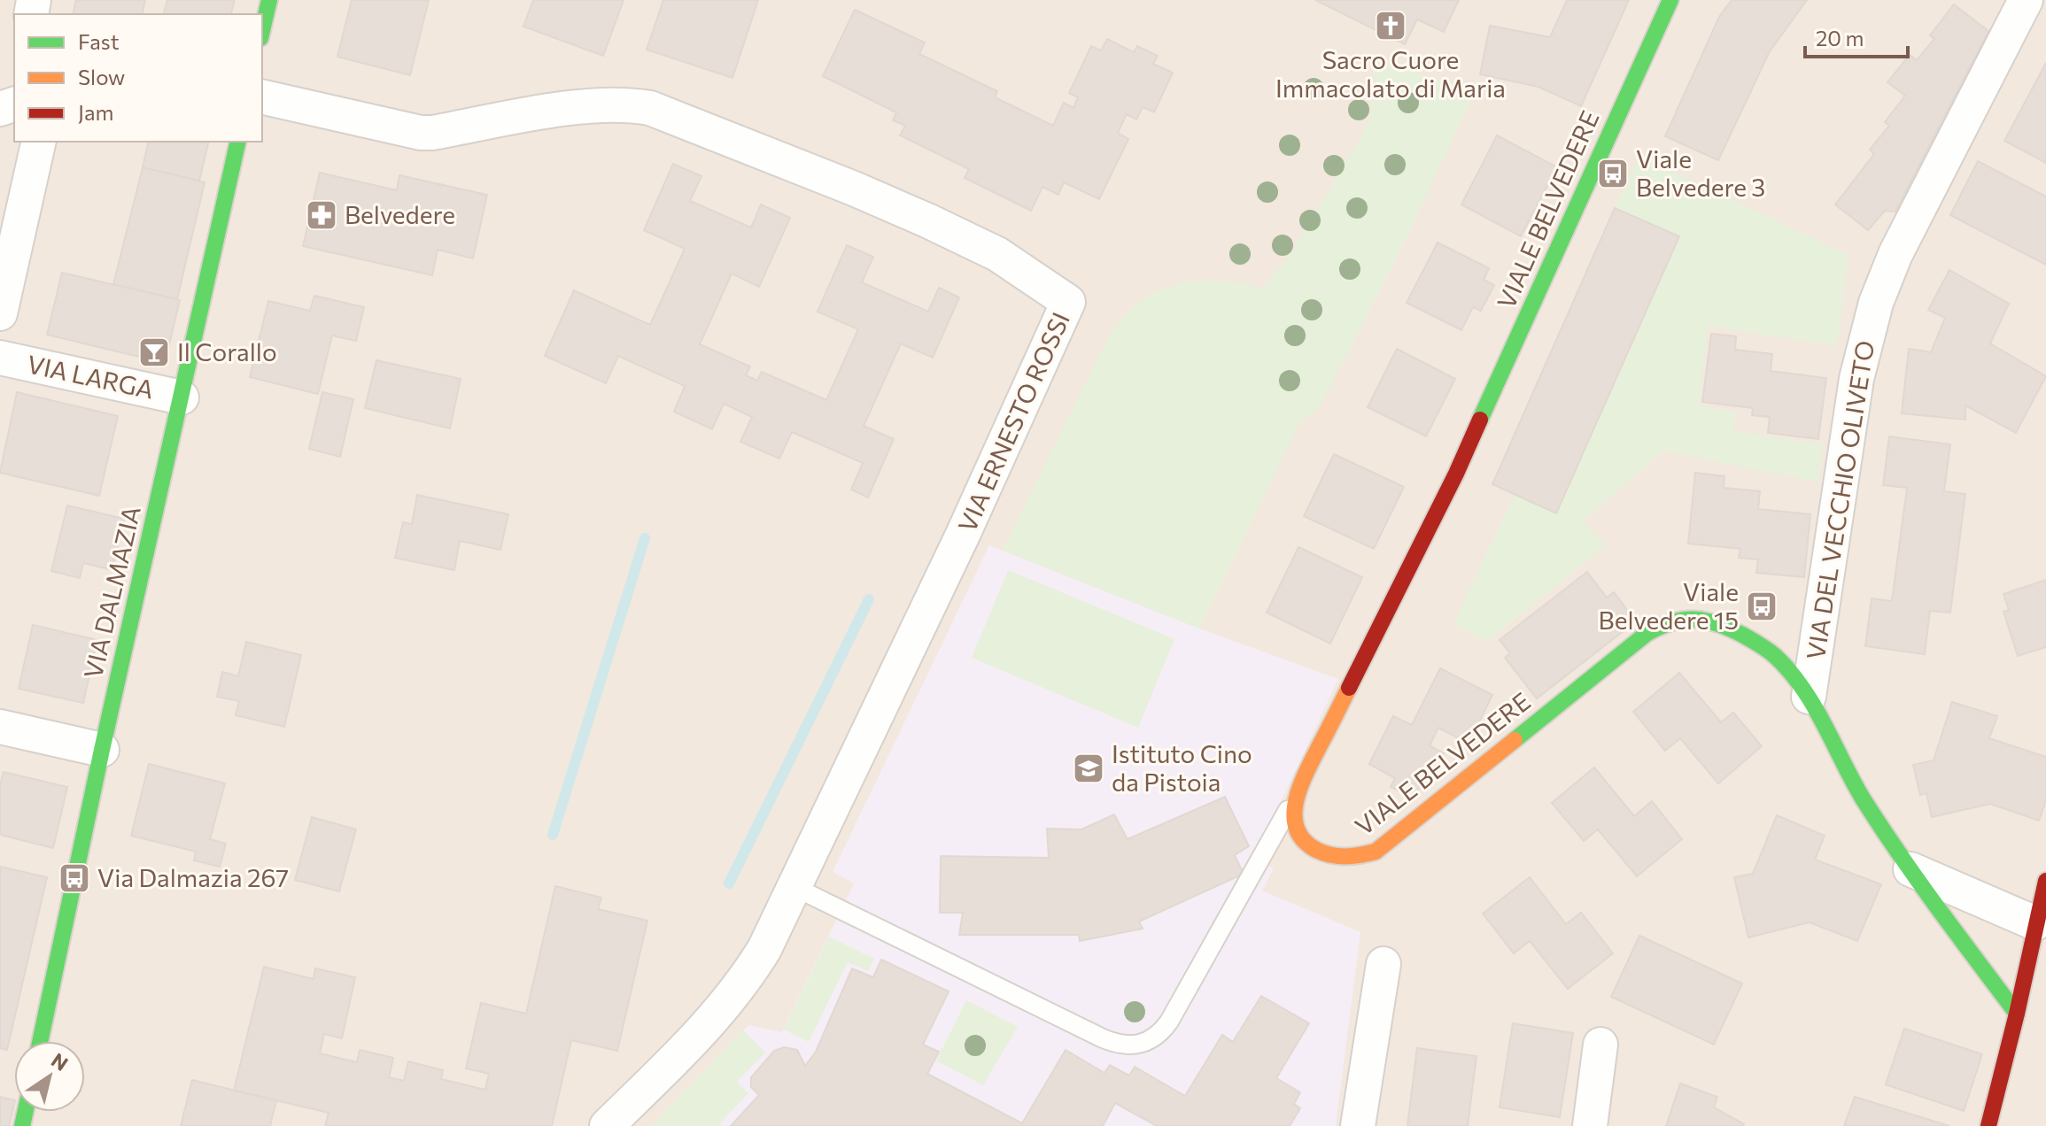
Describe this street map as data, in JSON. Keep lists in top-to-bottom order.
{
  "streets": {
    "street": [
      "VIALE BELVEDERE",
      "VIA LARGA",
      "VIA ERNESTO ROSSI",
      "VIA DEL VECCHIO OLIVETO",
      "VIA DALMAZIA"
    ]
  },
  "crossings": [
    ["VIALE BELVEDERE", "VIA DEL VECCHIO OLIVETO"],
    ["VIA LARGA", "VIA DALMAZIA"]
  ],
  "places": {
    "church": ["Sacro Cuore Immacolato di Maria"],
    "bus stop": ["Viale Belvedere 3", "Viale Belvedere 15", "Via Dalmazia 267"],
    "pharmacy": ["Belvedere"],
    "bar": ["Il Corallo"],
    "school or university": ["Istituto Cino da Pistoia"]
  },
  "legend": ["Fast", "Slow", "Jam"],
  "scale_bar": "20 m",
  "north": "top right"
}
